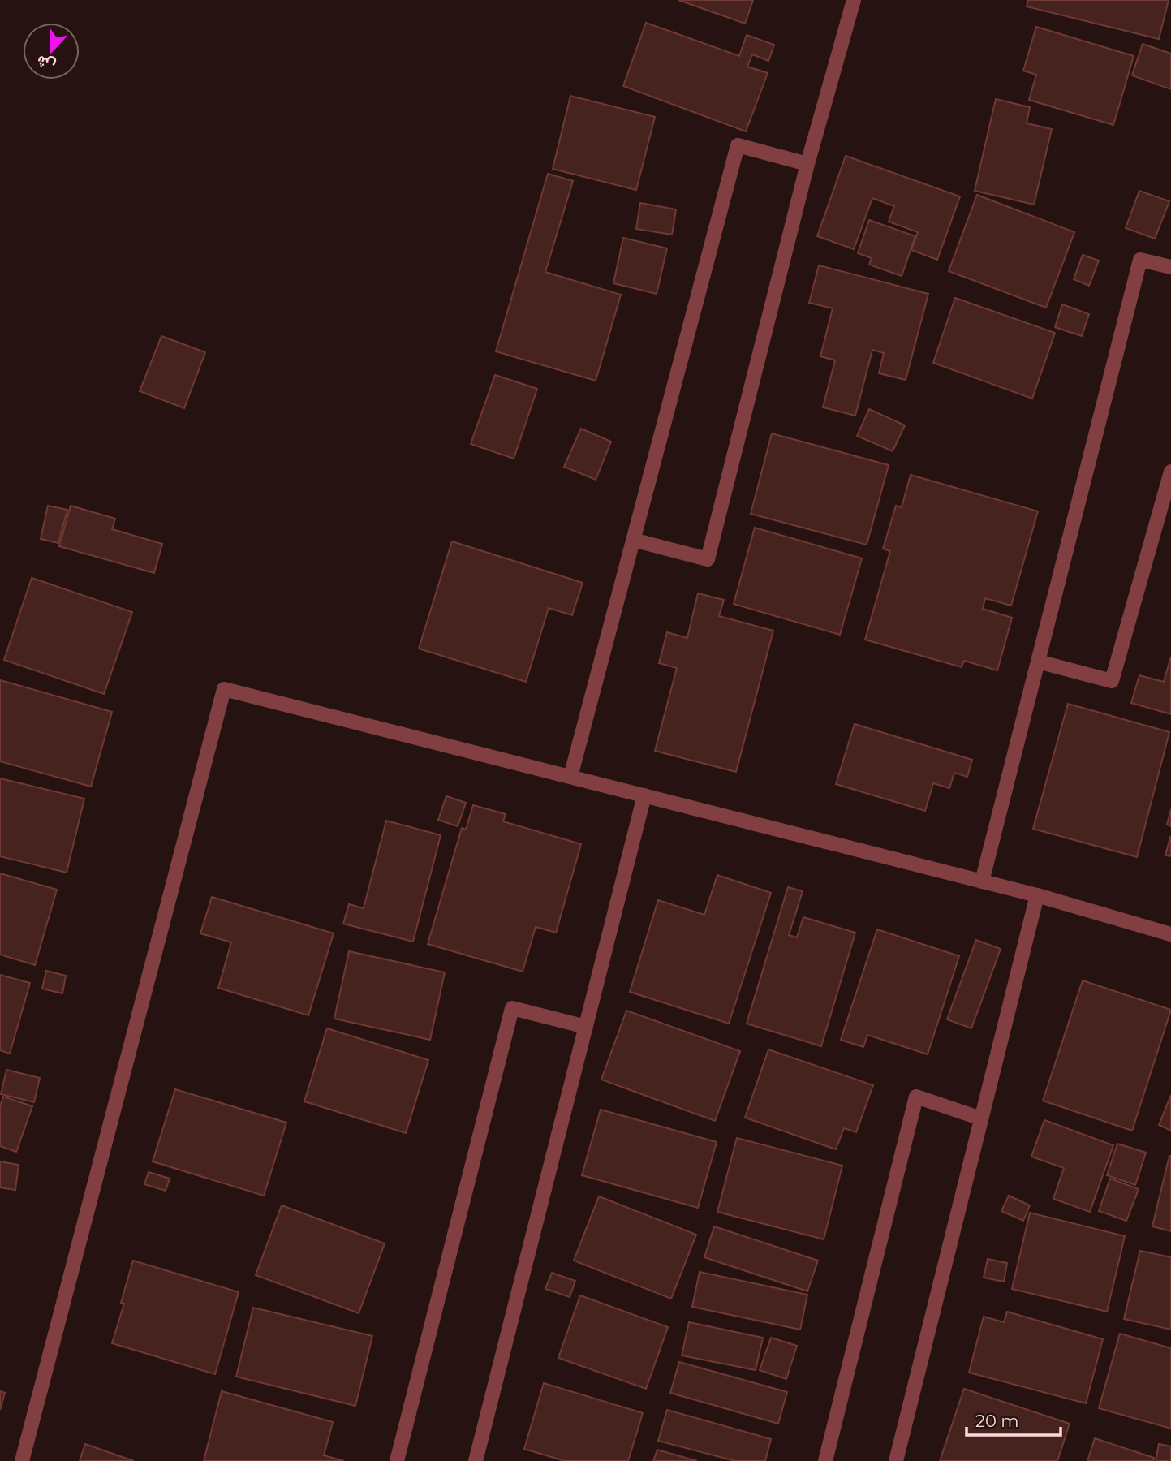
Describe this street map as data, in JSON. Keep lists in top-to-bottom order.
{
  "scale_bar": "20 m",
  "north": "bottom"
}
